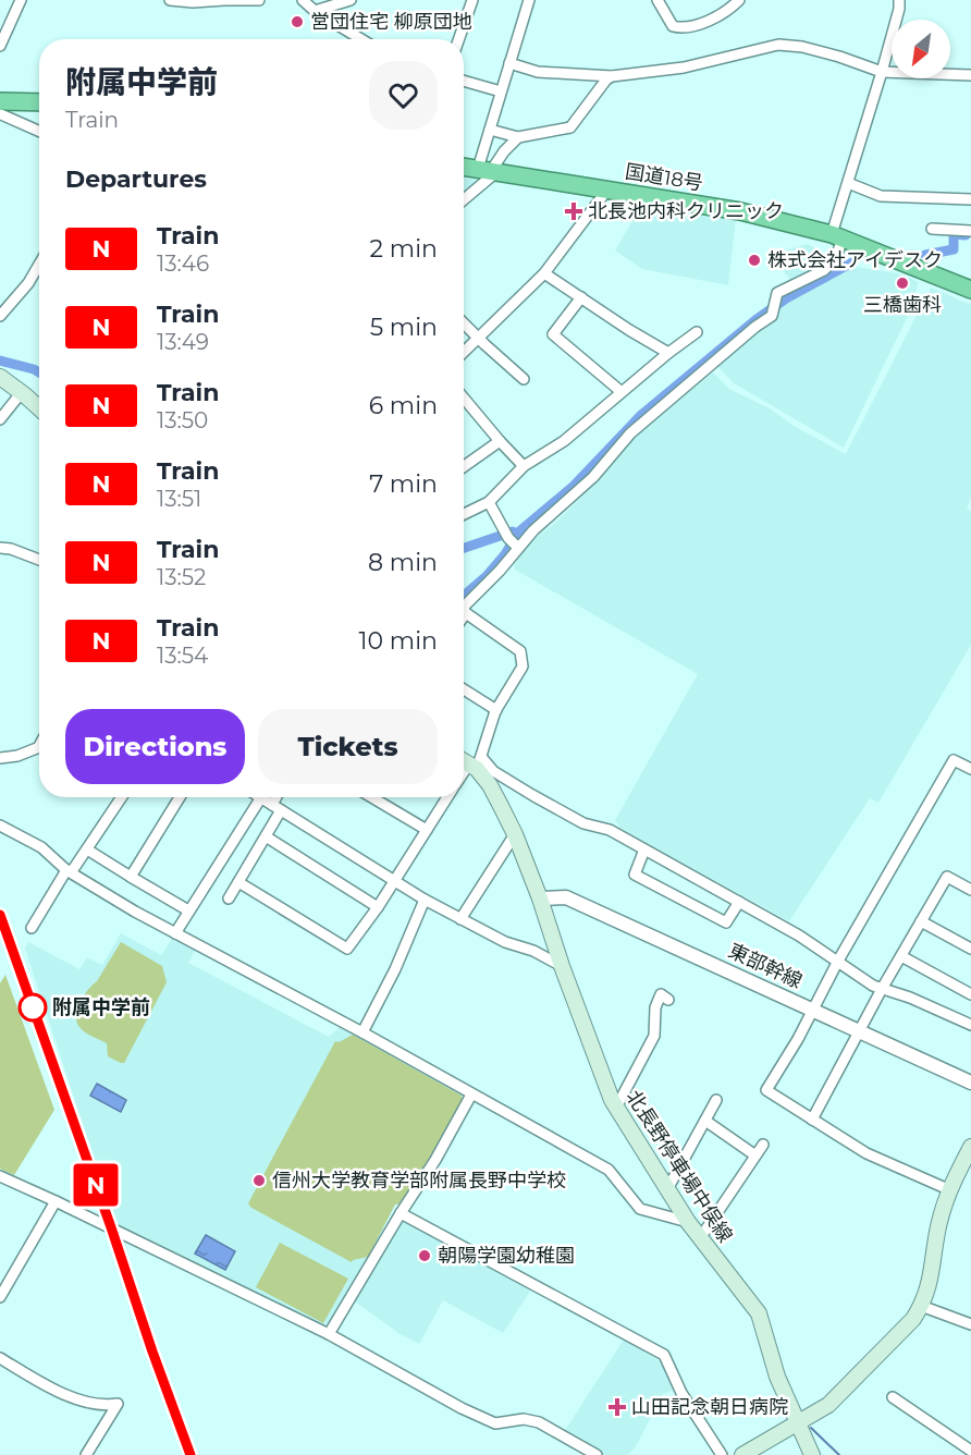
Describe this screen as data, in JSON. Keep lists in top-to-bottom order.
{
  "streets": {
    "highway": ["国道18号"],
    "main road": ["北長野停車場中俣線"],
    "street": ["東部幹線"]
  },
  "crossings": [
    ["東部幹線", "北長野停車場中俣線"]
  ],
  "places": {
    "other": [
      "営団住宅 柳原団地",
      "株式会社アイデスク",
      "三橋歯科",
      "附属中学前",
      "信州大学教育学部附属長野中学校",
      "朝陽学園幼稚園"
    ],
    "health": ["北長池内科クリニック", "山田記念朝日病院"]
  },
  "north": "bottom left",
  "page": {
    "on_map": "N",
    "heading": [
      ["附属中学前", "Train"],
      "Departures"
    ],
    "list": [
      {
        "mark": "N",
        "name": "Train",
        "note": "13:46",
        "value": "2 min"
      },
      {
        "mark": "N",
        "name": "Train",
        "note": "13:49",
        "value": "5 min"
      },
      {
        "mark": "N",
        "name": "Train",
        "note": "13:50",
        "value": "6 min"
      },
      {
        "mark": "N",
        "name": "Train",
        "note": "13:51",
        "value": "7 min"
      },
      {
        "mark": "N",
        "name": "Train",
        "note": "13:52",
        "value": "8 min"
      },
      {
        "mark": "N",
        "name": "Train",
        "note": "13:54",
        "value": "10 min"
      }
    ],
    "buttons": ["Directions", "Tickets"]
  }
}
